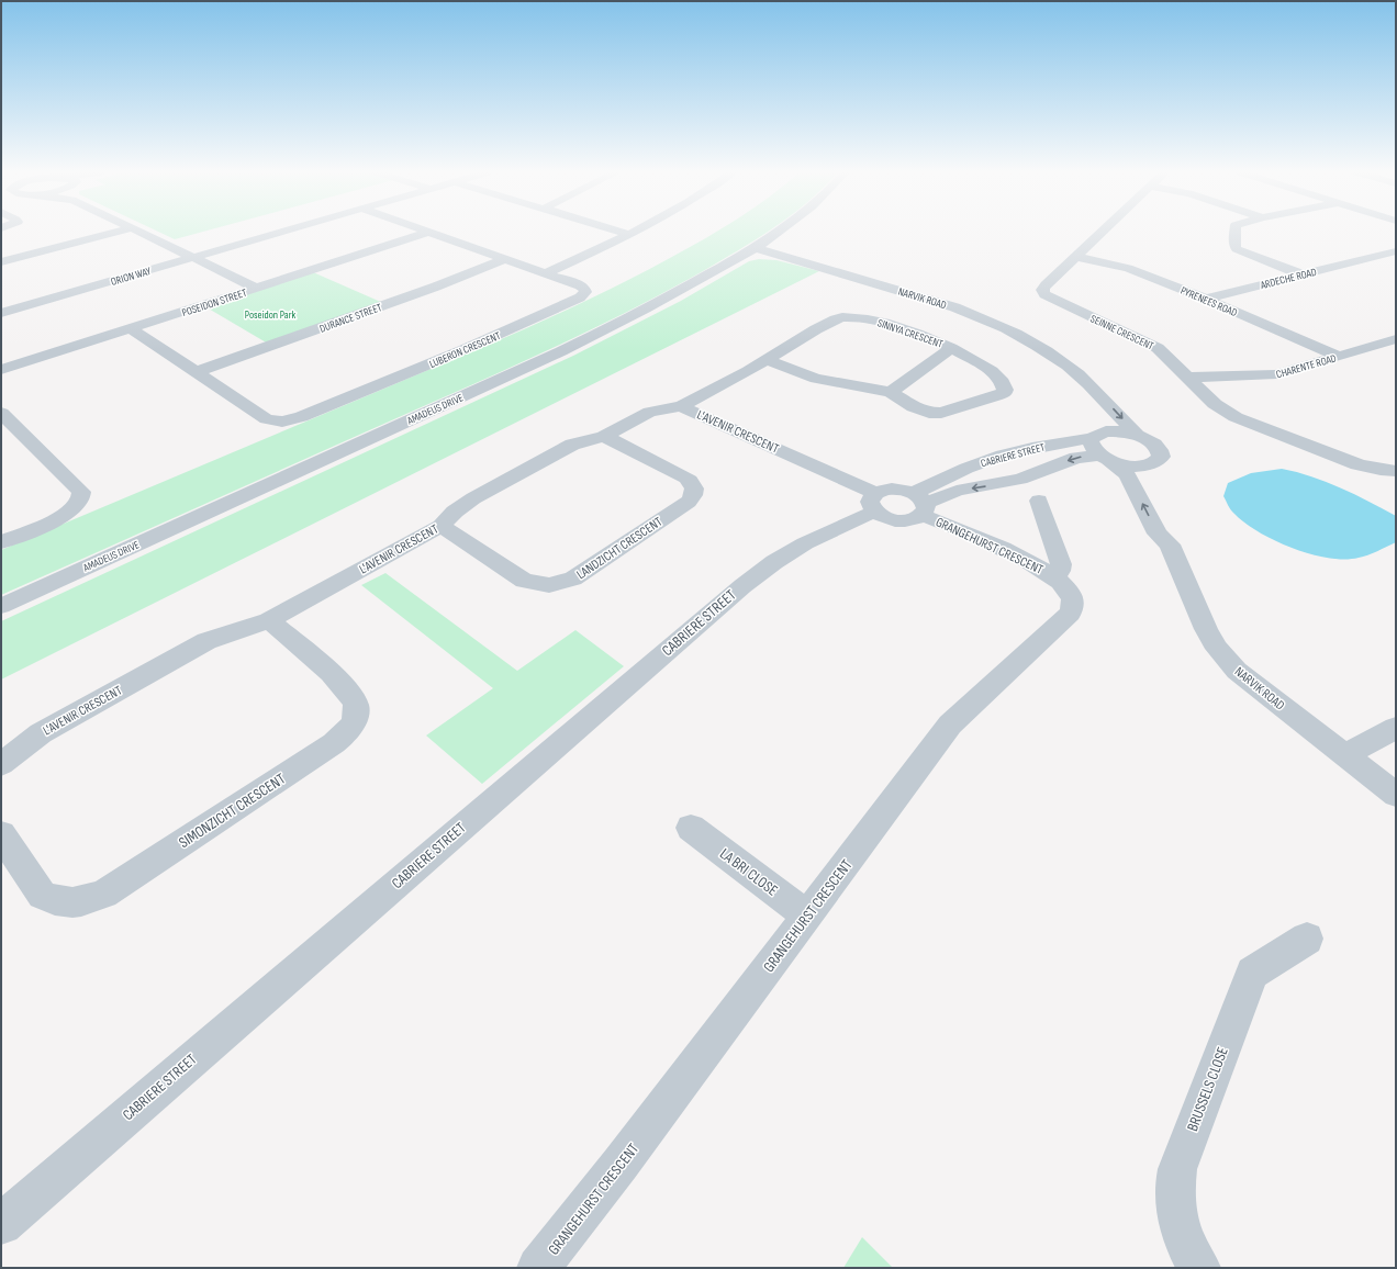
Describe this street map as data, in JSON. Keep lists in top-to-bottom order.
{
  "streets": {
    "street": [
      "ORION WAY",
      "ARDECHE ROAD",
      "NARVIK ROAD",
      "PYRENEES ROAD",
      "POSEIDON STREET",
      "DURANCE STREET",
      "SEINNE CRESCENT",
      "SINNYA CRESCENT",
      "LUBERON CRESCENT",
      "CHARENTE ROAD",
      "AMADEUS DRIVE",
      "L'AVENIR CRESCENT",
      "CABRIERE STREET",
      "GRANGEHURST CRESCENT",
      "LANDZICHT CRESCENT",
      "SIMONZICHT CRESCENT",
      "LA BRI CLOSE",
      "BRUSSELS CLOSE"
    ]
  },
  "crossings": [
    ["ARDECHE ROAD", "PYRENEES ROAD"],
    ["NARVIK ROAD", "AMADEUS DRIVE"],
    ["NARVIK ROAD", "CABRIERE STREET"],
    ["PYRENEES ROAD", "SEINNE CRESCENT"],
    ["PYRENEES ROAD", "CHARENTE ROAD"],
    ["POSEIDON STREET", "LUBERON CRESCENT"],
    ["DURANCE STREET", "LUBERON CRESCENT"],
    ["SEINNE CRESCENT", "CHARENTE ROAD"],
    ["SINNYA CRESCENT", "L'AVENIR CRESCENT"],
    ["L'AVENIR CRESCENT", "CABRIERE STREET"],
    ["L'AVENIR CRESCENT", "GRANGEHURST CRESCENT"],
    ["L'AVENIR CRESCENT", "LANDZICHT CRESCENT"],
    ["L'AVENIR CRESCENT", "SIMONZICHT CRESCENT"],
    ["CABRIERE STREET", "GRANGEHURST CRESCENT"],
    ["GRANGEHURST CRESCENT", "LA BRI CLOSE"]
  ],
  "parks": ["Poseidon Park"]
}
